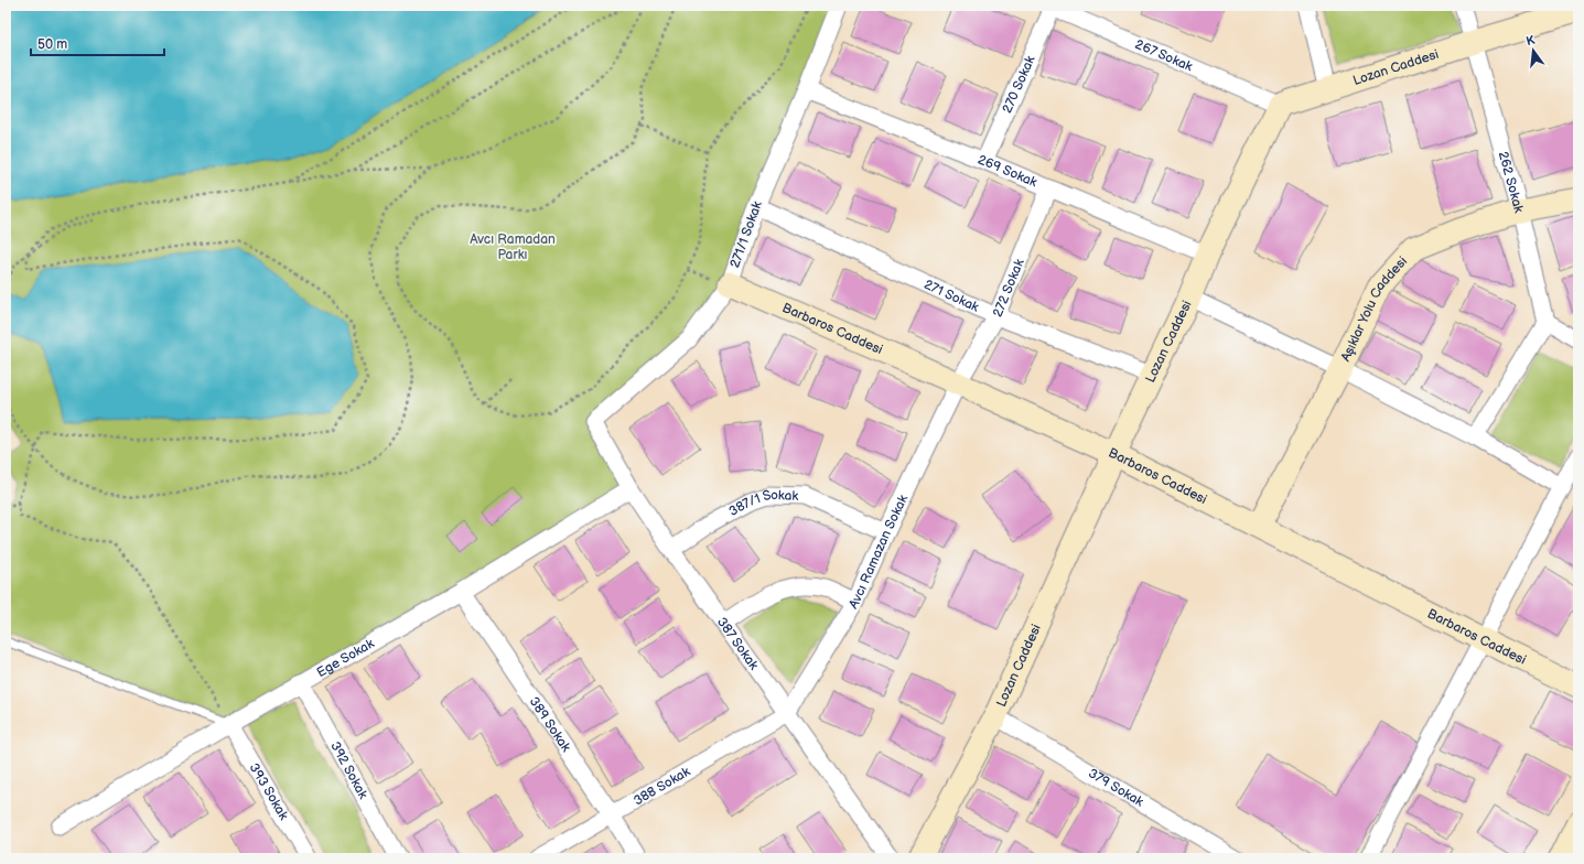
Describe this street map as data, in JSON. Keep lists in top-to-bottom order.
{
  "streets": {
    "street": [
      "267 Sokak",
      "Lozan Caddesi",
      "270 Sokak",
      "269 Sokak",
      "262 Sokak",
      "271/1 Sokak",
      "272 Sokak",
      "271 Sokak",
      "Aşıklar Yolu Caddesi",
      "Barbaros Caddesi",
      "387/1 Sokak",
      "Avcı Ramazan Sokak",
      "387 Sokak",
      "Ege Sokak",
      "389 Sokak",
      "392 Sokak",
      "388 Sokak",
      "379 Sokak",
      "393 Sokak"
    ]
  },
  "crossings": [
    ["267 Sokak", "Lozan Caddesi"],
    ["267 Sokak", "270 Sokak"],
    ["Lozan Caddesi", "269 Sokak"],
    ["Lozan Caddesi", "262 Sokak"],
    ["Lozan Caddesi", "271 Sokak"],
    ["Lozan Caddesi", "Barbaros Caddesi"],
    ["Lozan Caddesi", "379 Sokak"],
    ["270 Sokak", "269 Sokak"],
    ["269 Sokak", "271/1 Sokak"],
    ["269 Sokak", "272 Sokak"],
    ["262 Sokak", "Aşıklar Yolu Caddesi"],
    ["271/1 Sokak", "271 Sokak"],
    ["271/1 Sokak", "Barbaros Caddesi"],
    ["271/1 Sokak", "387 Sokak"],
    ["272 Sokak", "271 Sokak"],
    ["272 Sokak", "Barbaros Caddesi"],
    ["272 Sokak", "Avcı Ramazan Sokak"],
    ["Aşıklar Yolu Caddesi", "Barbaros Caddesi"],
    ["Barbaros Caddesi", "Avcı Ramazan Sokak"],
    ["387/1 Sokak", "Avcı Ramazan Sokak"],
    ["387/1 Sokak", "387 Sokak"],
    ["Avcı Ramazan Sokak", "387 Sokak"],
    ["Avcı Ramazan Sokak", "388 Sokak"],
    ["387 Sokak", "Ege Sokak"],
    ["387 Sokak", "388 Sokak"],
    ["Ege Sokak", "389 Sokak"],
    ["Ege Sokak", "392 Sokak"],
    ["Ege Sokak", "393 Sokak"],
    ["389 Sokak", "388 Sokak"]
  ],
  "parks": ["Avcı Ramadan Parkı"],
  "scale_bar": "50 m",
  "north": "top"
}
